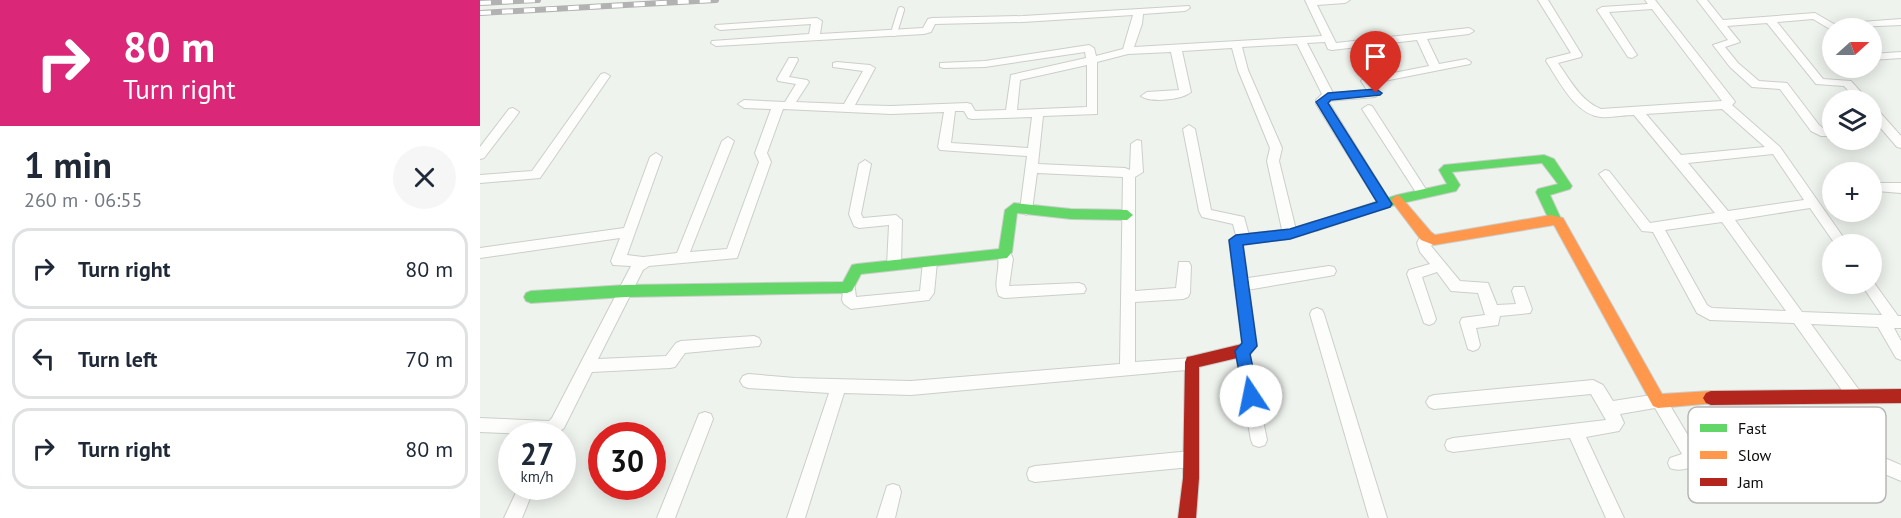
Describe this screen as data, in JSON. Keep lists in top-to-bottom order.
{
  "legend": ["Fast", "Slow", "Jam"],
  "north": "right",
  "page": {
    "turn": ["80 m", "Turn right"],
    "map_buttons": ["+", "−"],
    "heading": ["1 min", "260 m · 06:55"],
    "list": [
      {
        "name": "Turn right",
        "value": "80 m"
      },
      {
        "name": "Turn left",
        "value": "70 m"
      },
      {
        "name": "Turn right",
        "value": "80 m"
      }
    ],
    "speed": "27 km/h",
    "limit": "30"
  }
}
